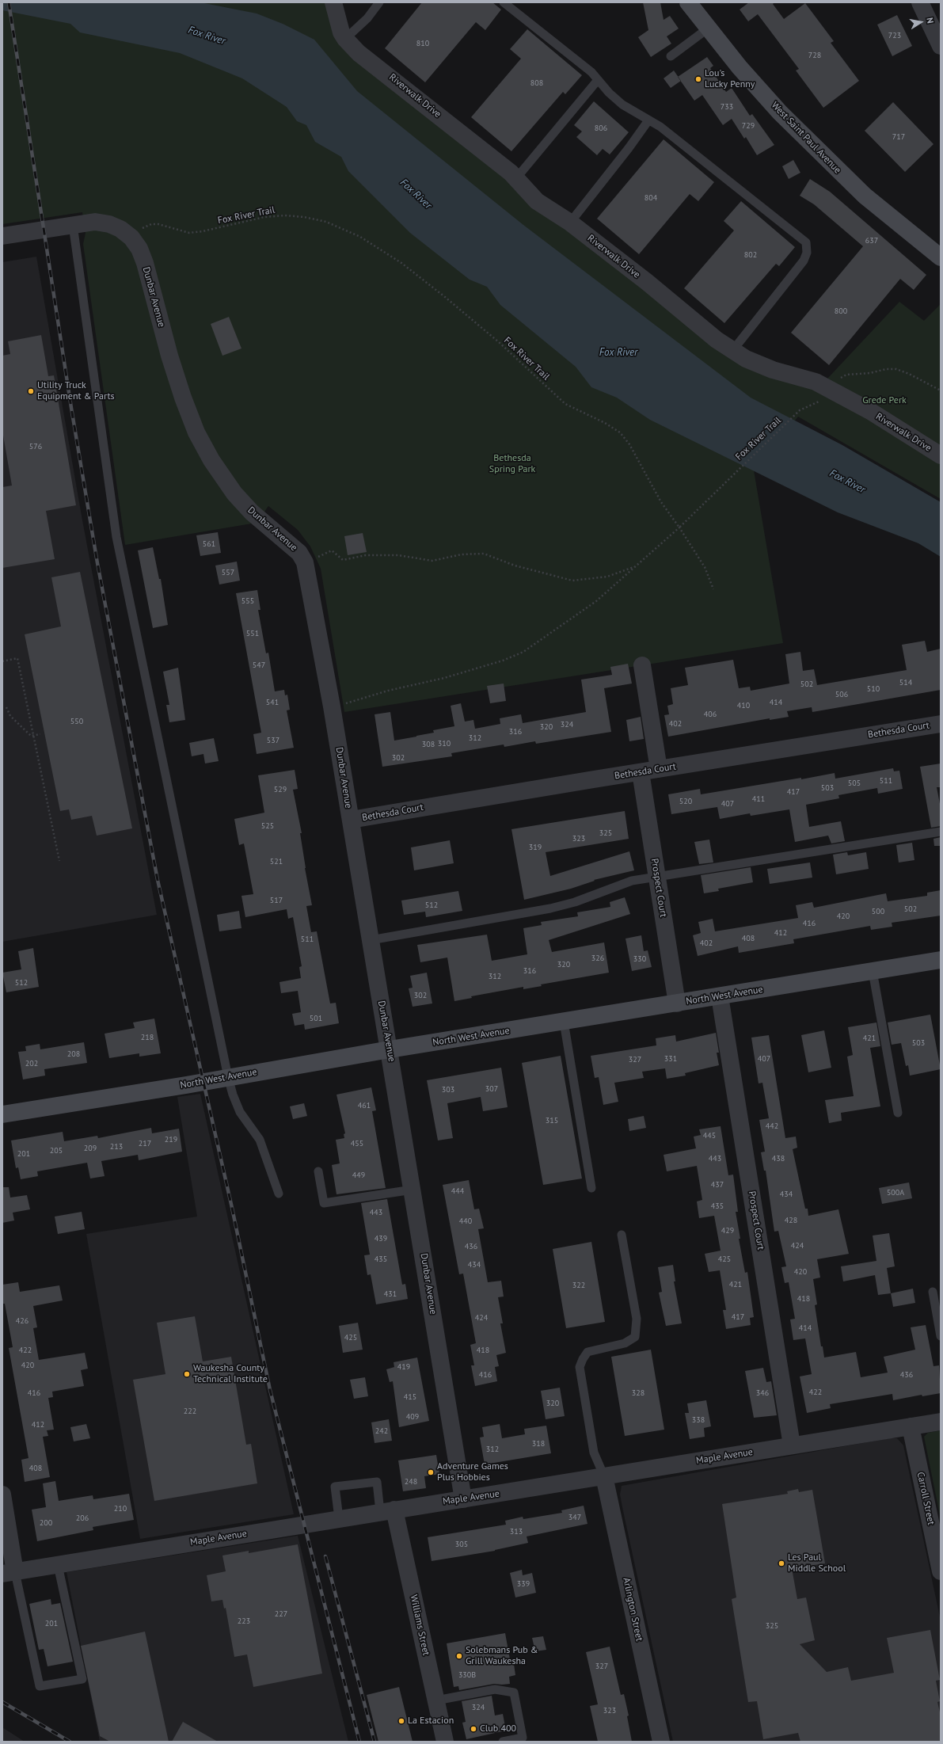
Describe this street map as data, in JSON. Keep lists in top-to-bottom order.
{
  "streets": {
    "street": [
      "Riverwalk Drive",
      "West Saint Paul Avenue",
      "Dunbar Avenue",
      "Bethesda Court",
      "Prospect Court",
      "North West Avenue",
      "Maple Avenue",
      "Carroll Street",
      "Arlington Street",
      "Williams Street"
    ],
    "path": ["Fox River Trail"]
  },
  "crossings": [
    ["Dunbar Avenue", "Bethesda Court"],
    ["Dunbar Avenue", "North West Avenue"],
    ["Dunbar Avenue", "Maple Avenue"],
    ["Bethesda Court", "Prospect Court"],
    ["Prospect Court", "North West Avenue"],
    ["Prospect Court", "Maple Avenue"],
    ["Maple Avenue", "Carroll Street"],
    ["Maple Avenue", "Arlington Street"],
    ["Maple Avenue", "Williams Street"]
  ],
  "water": ["Fox River"],
  "parks": ["Grede Perk", "Bethesda Spring Park"],
  "places": [
    "Lou's Lucky Penny",
    "Utility Truck Equipment & Parts",
    "Waukesha County Technical Institute",
    "Adventure Games Plus Hobbies",
    "Les Paul Middle School",
    "Solebmans Pub & Grill Waukesha",
    "La Estacion",
    "Club 400"
  ],
  "house_numbers": [
    "723",
    "810",
    "728",
    "808",
    "733",
    "729",
    "806",
    "717",
    "804",
    "637",
    "802",
    "800",
    "576",
    "561",
    "557",
    "555",
    "551",
    "547",
    "514",
    "502",
    "510",
    "506",
    "541",
    "414",
    "410",
    "406",
    "550",
    "402",
    "324",
    "320",
    "316",
    "312",
    "537",
    "310",
    "308",
    "302",
    "511",
    "505",
    "503",
    "529",
    "417",
    "411",
    "520",
    "407",
    "525",
    "325",
    "323",
    "319",
    "521",
    "517",
    "512",
    "502",
    "500",
    "420",
    "416",
    "412",
    "408",
    "511",
    "402",
    "326",
    "330",
    "320",
    "316",
    "312",
    "512",
    "302",
    "501",
    "218",
    "421",
    "503",
    "208",
    "331",
    "407",
    "327",
    "202",
    "307",
    "303",
    "461",
    "315",
    "442",
    "445",
    "219",
    "217",
    "455",
    "213",
    "209",
    "205",
    "201",
    "443",
    "438",
    "449",
    "437",
    "444",
    "500A",
    "434",
    "435",
    "443",
    "428",
    "440",
    "429",
    "439",
    "424",
    "436",
    "435",
    "425",
    "434",
    "420",
    "421",
    "322",
    "431",
    "418",
    "417",
    "424",
    "426",
    "414",
    "425",
    "422",
    "418",
    "420",
    "419",
    "416",
    "436",
    "422",
    "416",
    "328",
    "346",
    "415",
    "320",
    "222",
    "409",
    "338",
    "412",
    "242",
    "318",
    "312",
    "408",
    "248",
    "210",
    "347",
    "206",
    "200",
    "313",
    "305",
    "339",
    "227",
    "223",
    "201",
    "325",
    "327",
    "330B",
    "324",
    "323"
  ],
  "north": "right"
}
